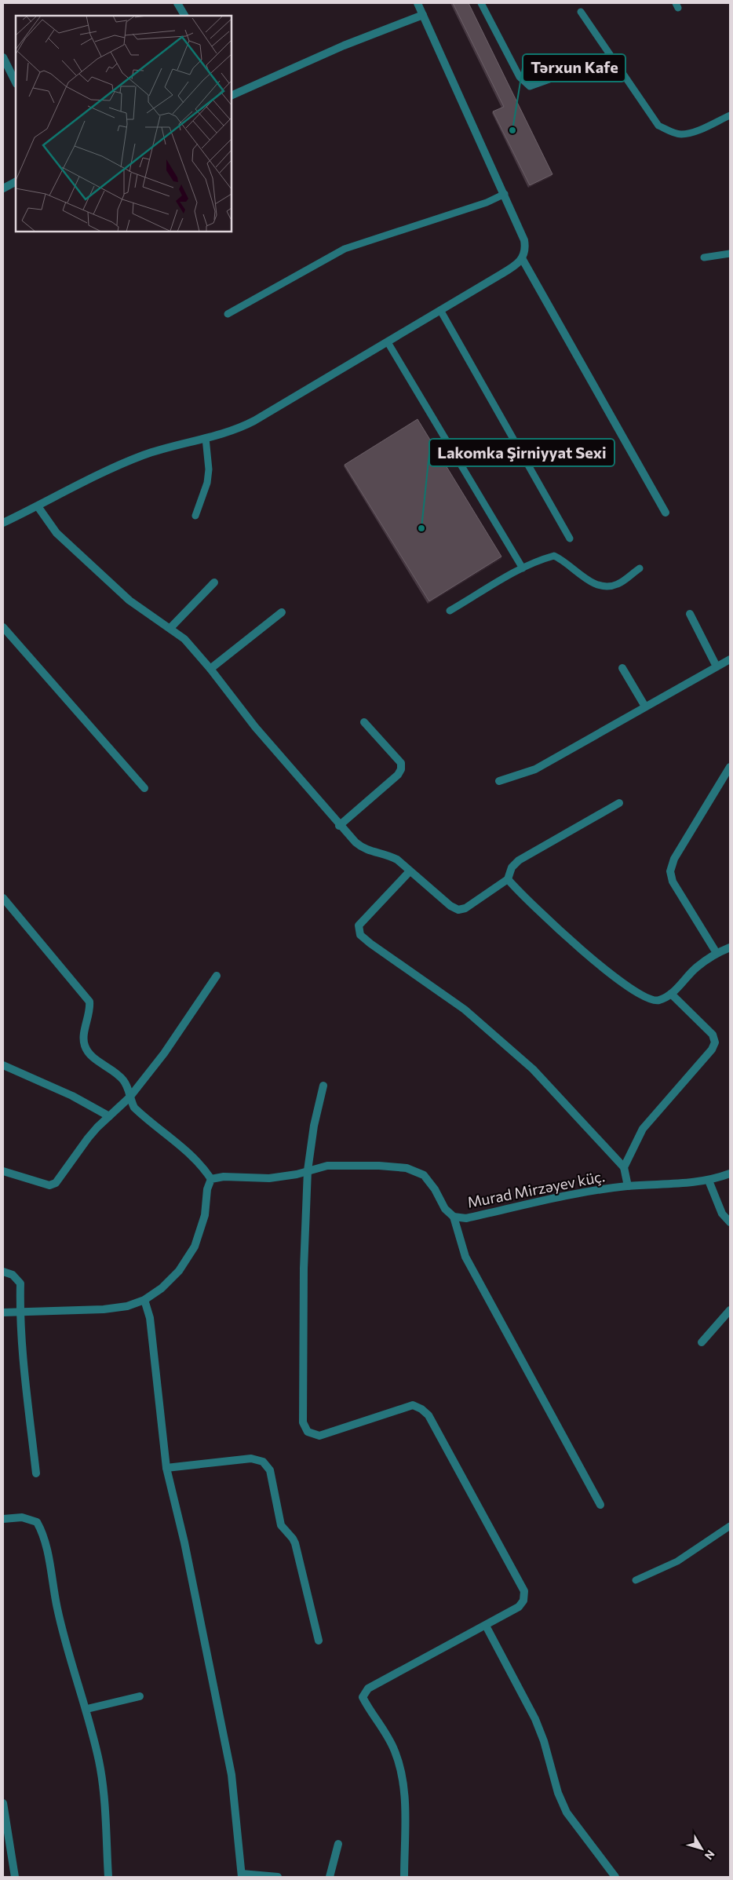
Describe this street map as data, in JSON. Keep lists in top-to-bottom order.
{
  "streets": {
    "street": ["Murad Mirzəyev küç."]
  },
  "places": ["Tərxun Kafe", "Lakomka Şirniyyat Sexi"],
  "north": "bottom right"
}
